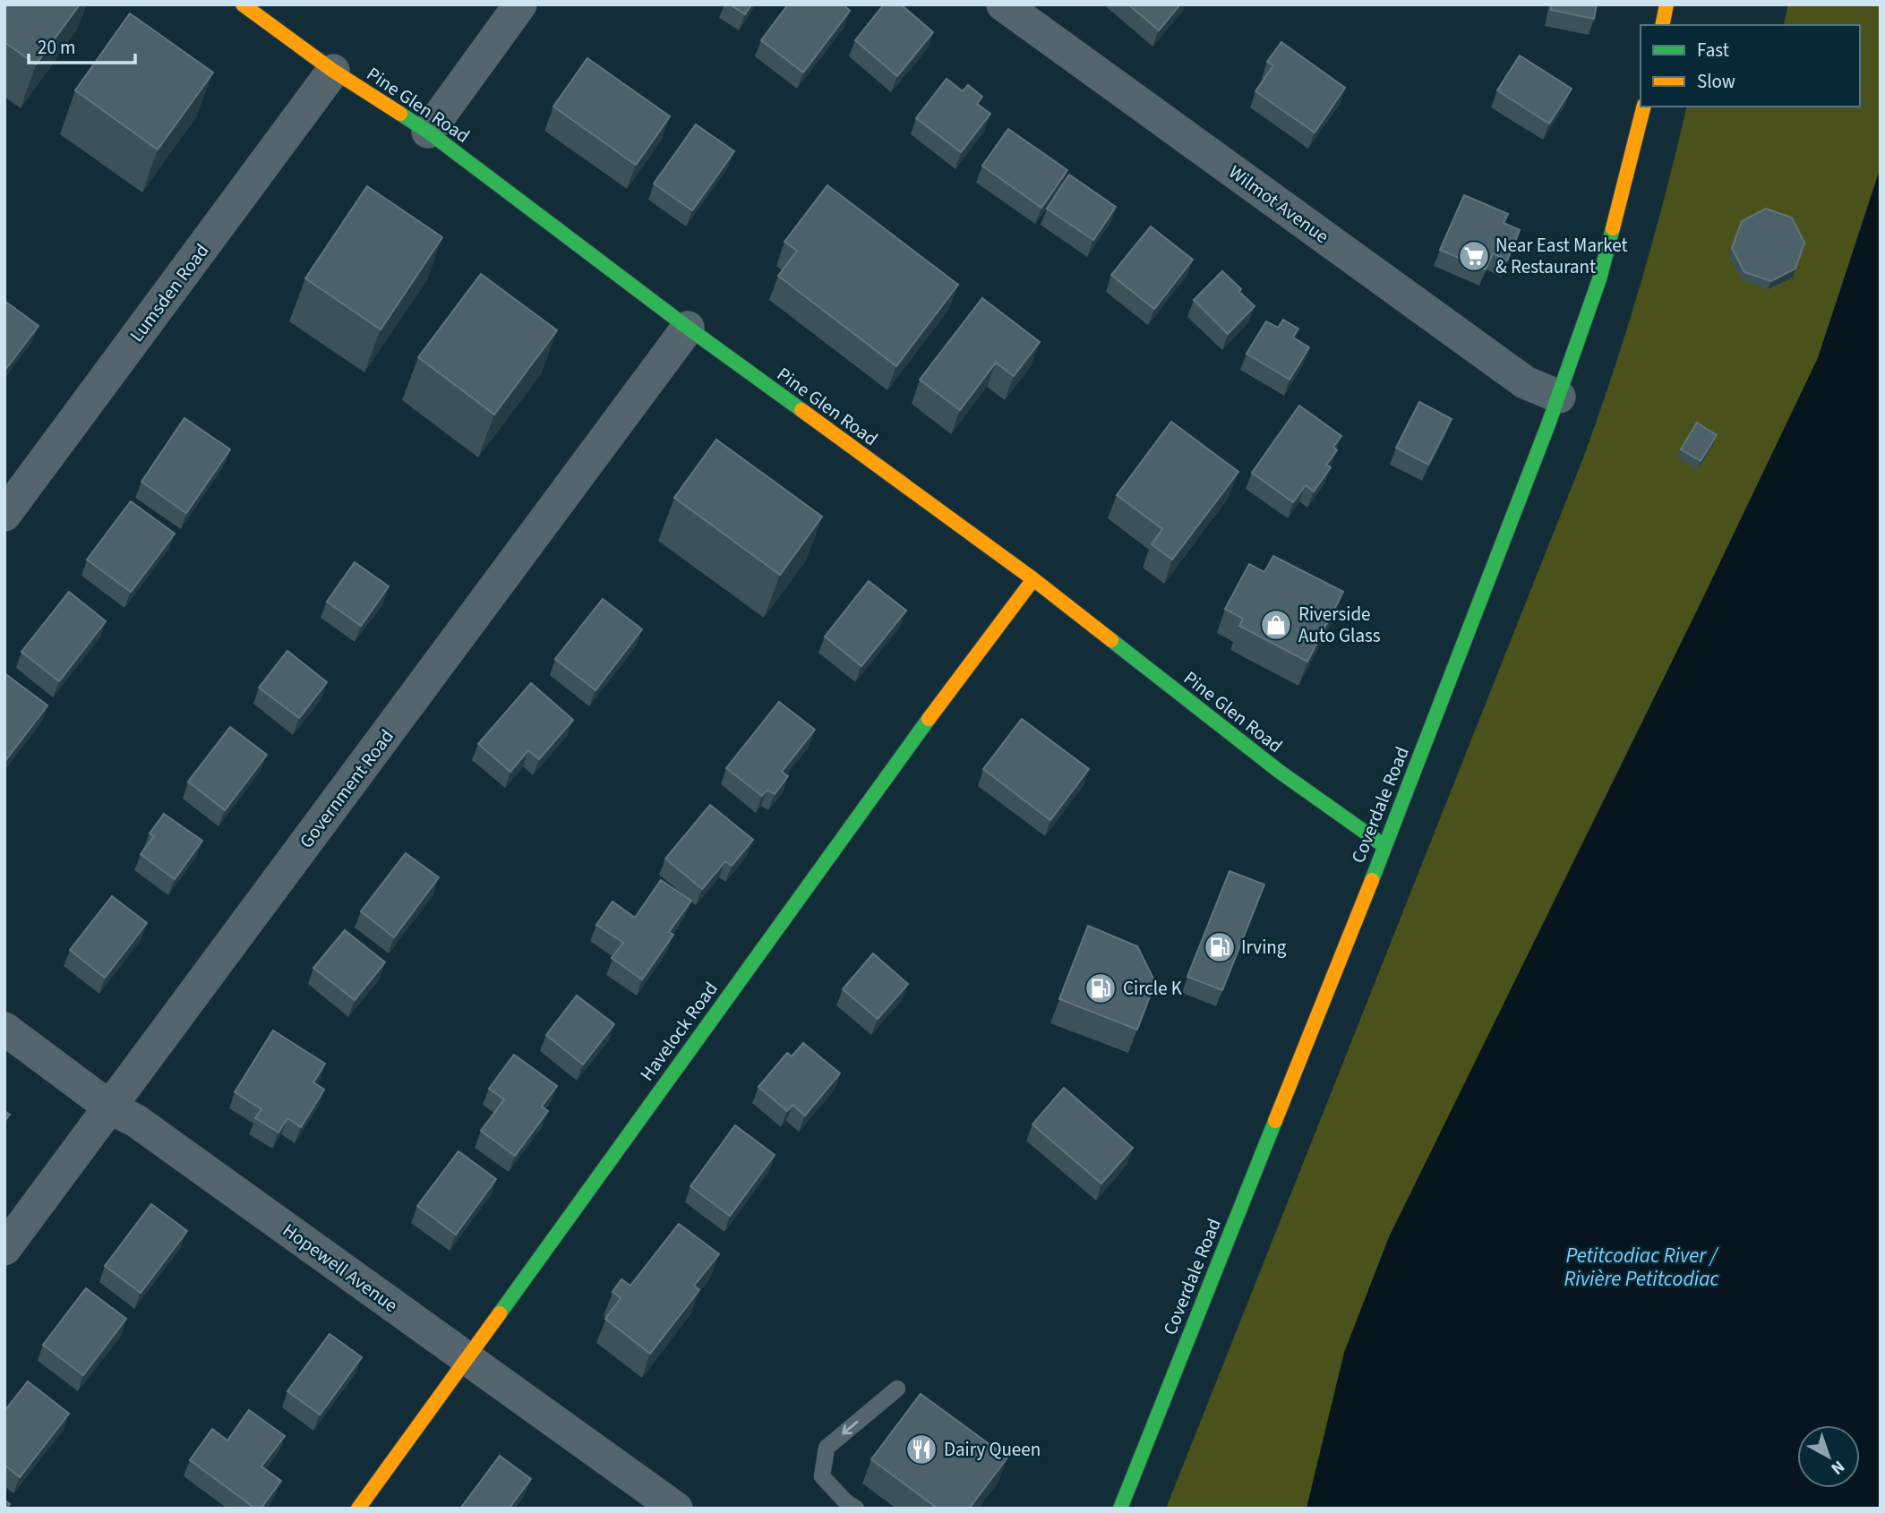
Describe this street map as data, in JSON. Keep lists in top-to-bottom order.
{
  "streets": {
    "street": [
      "Pine Glen Road",
      "Wilmot Avenue",
      "Lumsden Road",
      "Government Road",
      "Coverdale Road",
      "Havelock Road",
      "Hopewell Avenue"
    ]
  },
  "crossings": [
    ["Pine Glen Road", "Lumsden Road"],
    ["Pine Glen Road", "Government Road"],
    ["Pine Glen Road", "Coverdale Road"],
    ["Pine Glen Road", "Havelock Road"],
    ["Wilmot Avenue", "Coverdale Road"],
    ["Government Road", "Hopewell Avenue"],
    ["Havelock Road", "Hopewell Avenue"]
  ],
  "water": ["Petitcodiac River / Rivière Petitcodiac"],
  "places": {
    "supermarket": ["Near East Market & Restaurant"],
    "shop": ["Riverside Auto Glass"],
    "fuel station": ["Irving", "Circle K"],
    "restaurant": ["Dairy Queen"]
  },
  "legend": ["Fast", "Slow"],
  "scale_bar": "20 m",
  "north": "bottom right"
}
